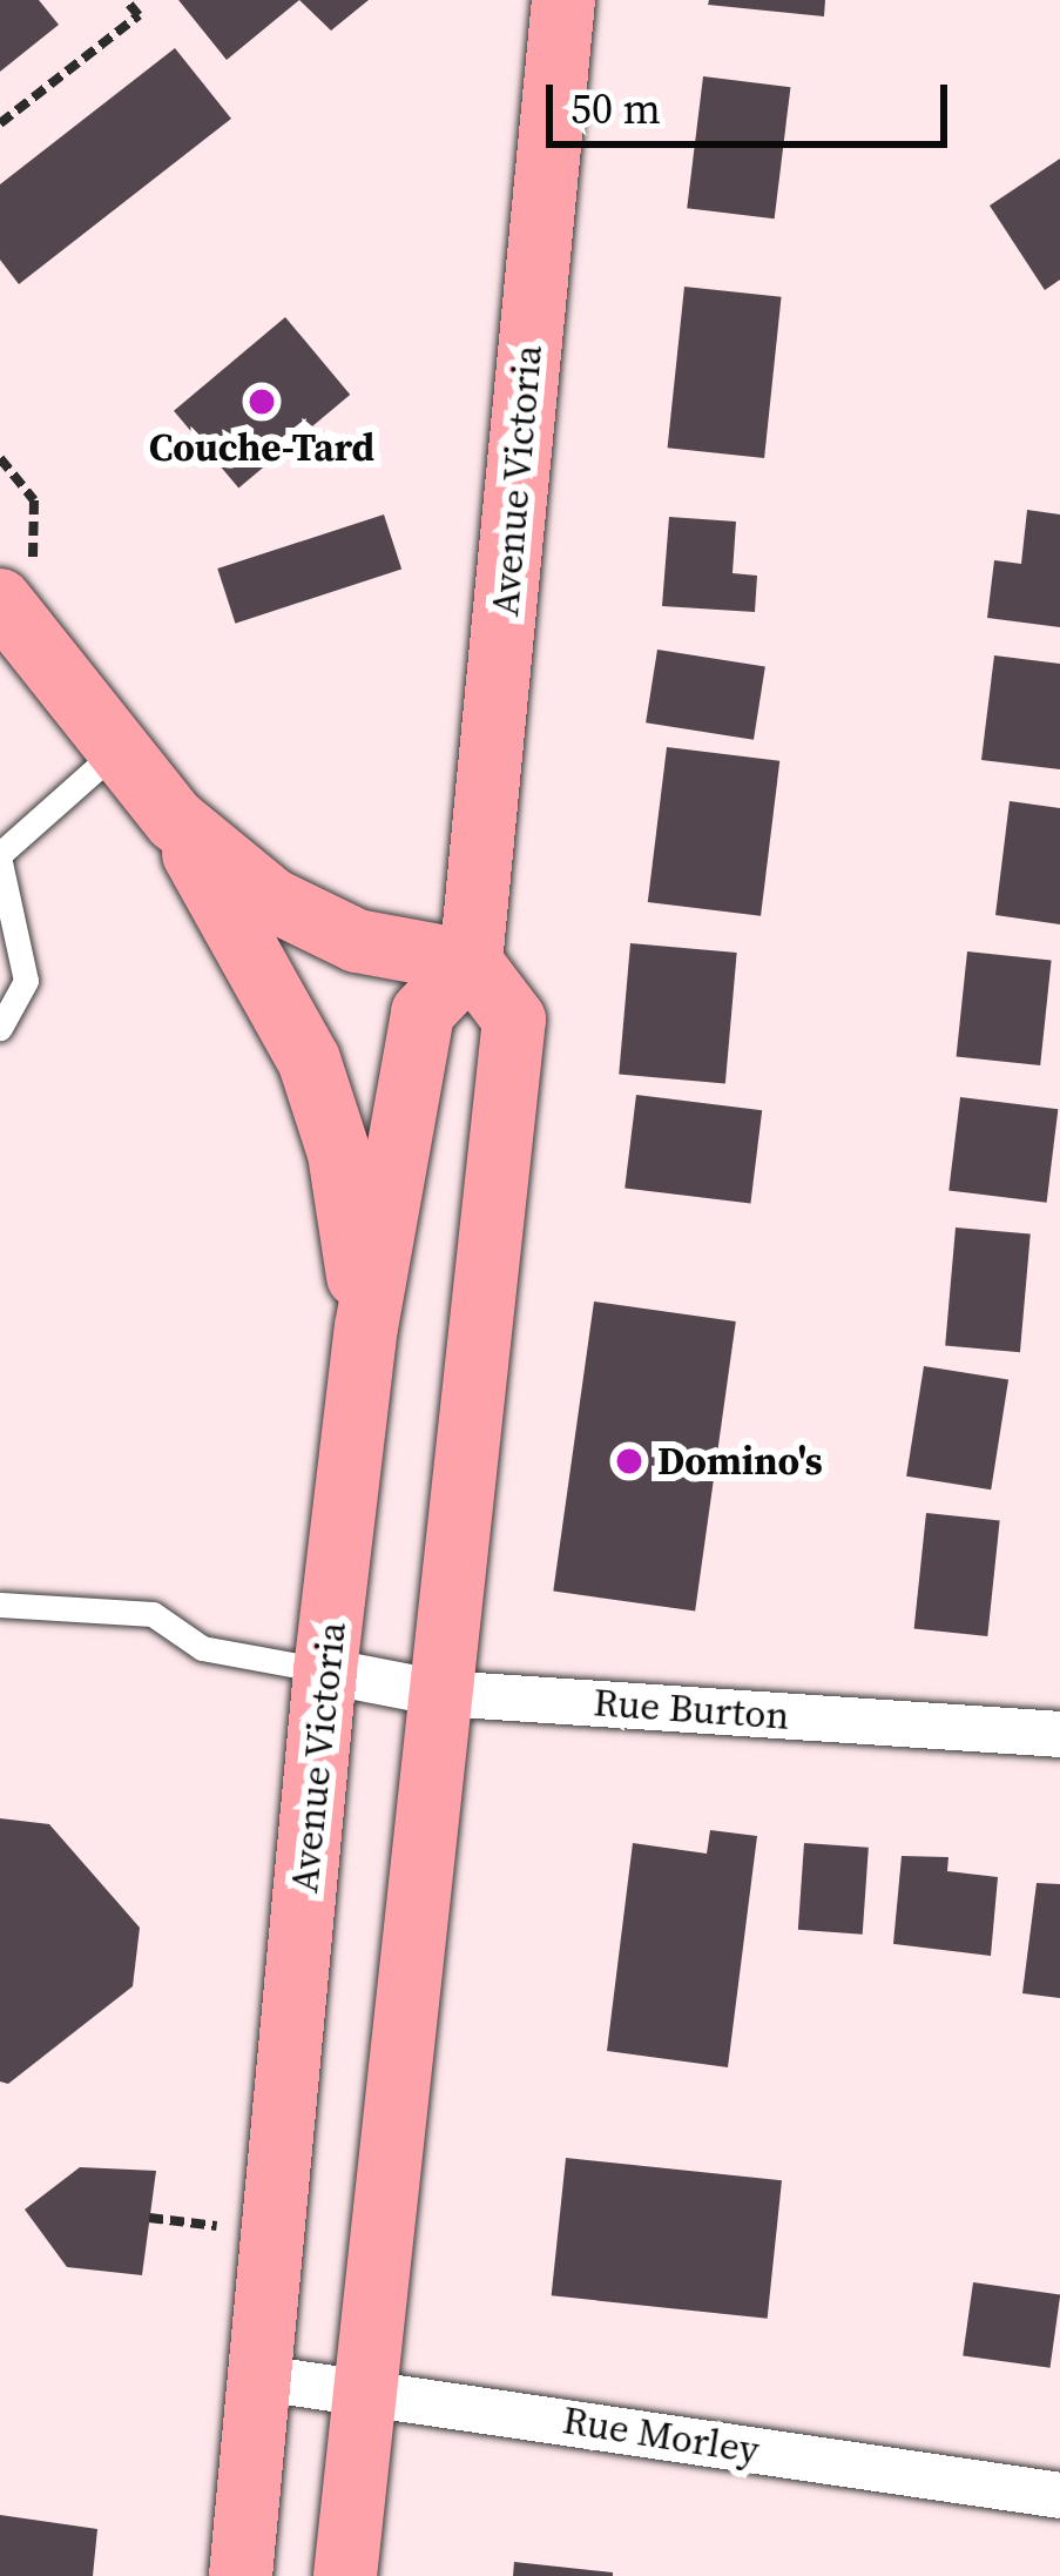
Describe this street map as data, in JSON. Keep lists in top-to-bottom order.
{
  "streets": {
    "main road": ["Avenue Victoria"],
    "street": ["Rue Burton", "Rue Morley"]
  },
  "crossings": [
    ["Avenue Victoria", "Rue Burton"],
    ["Avenue Victoria", "Rue Morley"]
  ],
  "places": ["Couche-Tard", "Domino's"],
  "scale_bar": "50 m"
}
